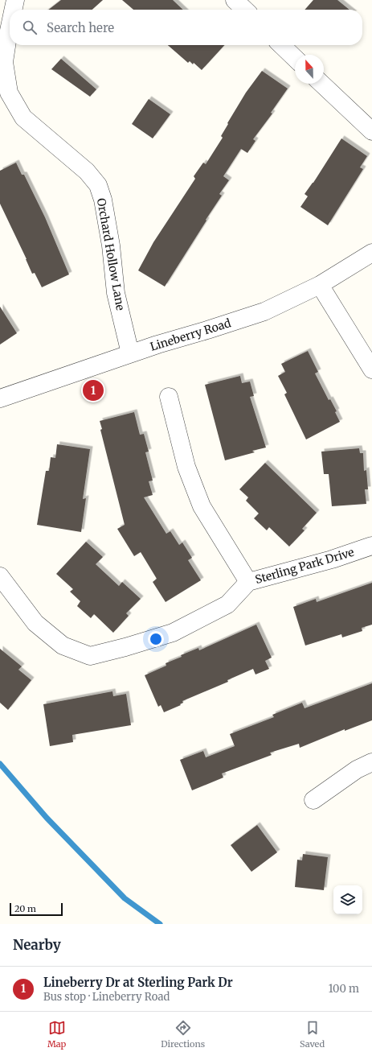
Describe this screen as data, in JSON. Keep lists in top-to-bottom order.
{
  "streets": {
    "street": ["Orchard Hollow Lane", "Lineberry Road", "Sterling Park Drive"]
  },
  "crossings": [
    ["Orchard Hollow Lane", "Lineberry Road"]
  ],
  "scale_bar": "20 m",
  "north": "top",
  "page": {
    "search": "Search here",
    "pins": "1",
    "scale": "20 m",
    "heading": "Nearby",
    "list": [
      {
        "mark": "1",
        "name": "Lineberry Dr at Sterling Park Dr",
        "note": "Bus stop · Lineberry Road",
        "value": "100 m"
      }
    ],
    "nav": ["Map", "Directions", "Saved"]
  }
}
